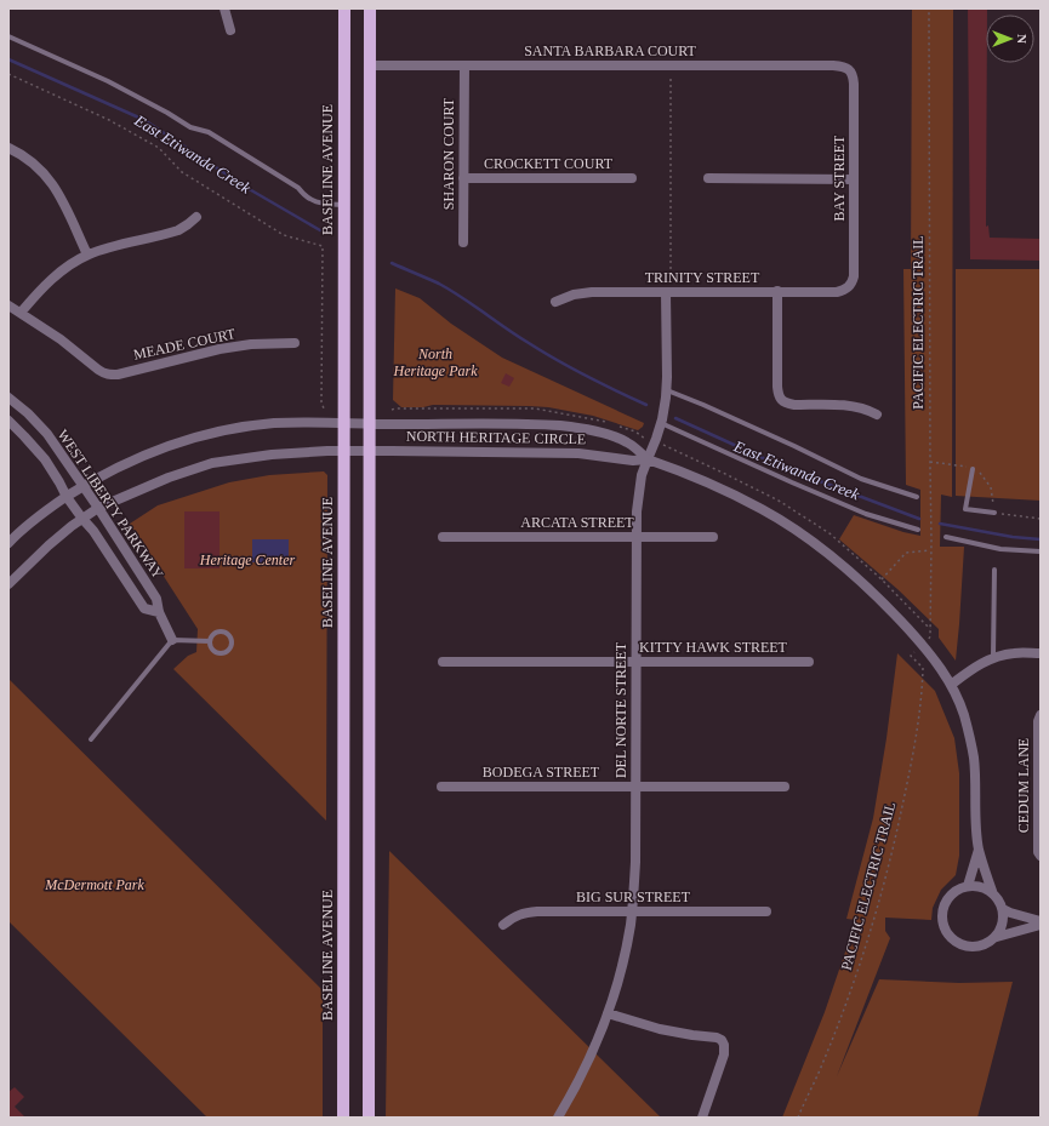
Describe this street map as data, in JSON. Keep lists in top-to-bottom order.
{
  "streets": {
    "main road": ["BASELINE AVENUE"],
    "street": [
      "SANTA BARBARA COURT",
      "SHARON COURT",
      "CROCKETT COURT",
      "BAY STREET",
      "TRINITY STREET",
      "MEADE COURT",
      "NORTH HERITAGE CIRCLE",
      "WEST LIBERTY PARKWAY",
      "ARCATA STREET",
      "KITTY HAWK STREET",
      "DEL NORTE STREET",
      "BODEGA STREET",
      "CEDUM LANE",
      "BIG SUR STREET"
    ],
    "path": ["PACIFIC ELECTRIC TRAIL"]
  },
  "crossings": [
    ["SANTA BARBARA COURT", "SHARON COURT"],
    ["SANTA BARBARA COURT", "BAY STREET"],
    ["SHARON COURT", "CROCKETT COURT"],
    ["BASELINE AVENUE", "NORTH HERITAGE CIRCLE"],
    ["BAY STREET", "TRINITY STREET"],
    ["TRINITY STREET", "DEL NORTE STREET"],
    ["NORTH HERITAGE CIRCLE", "WEST LIBERTY PARKWAY"],
    ["NORTH HERITAGE CIRCLE", "DEL NORTE STREET"],
    ["ARCATA STREET", "DEL NORTE STREET"],
    ["KITTY HAWK STREET", "DEL NORTE STREET"],
    ["DEL NORTE STREET", "BODEGA STREET"],
    ["DEL NORTE STREET", "BIG SUR STREET"]
  ],
  "water": ["East Etiwanda Creek"],
  "parks": ["North Heritage Park", "Heritage Center", "McDermott Park"],
  "north": "right"
}
